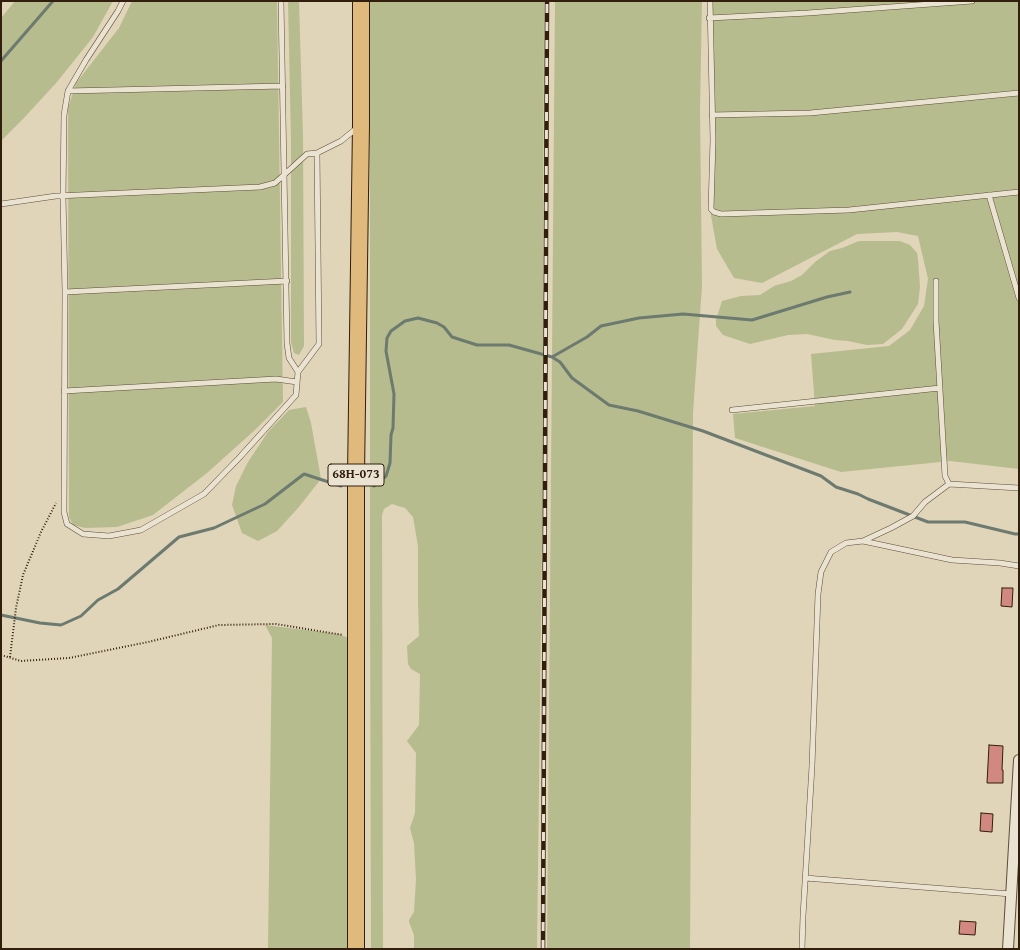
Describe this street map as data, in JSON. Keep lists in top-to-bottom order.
{
  "streets": {
    "main road": ["68Н-073"]
  }
}
